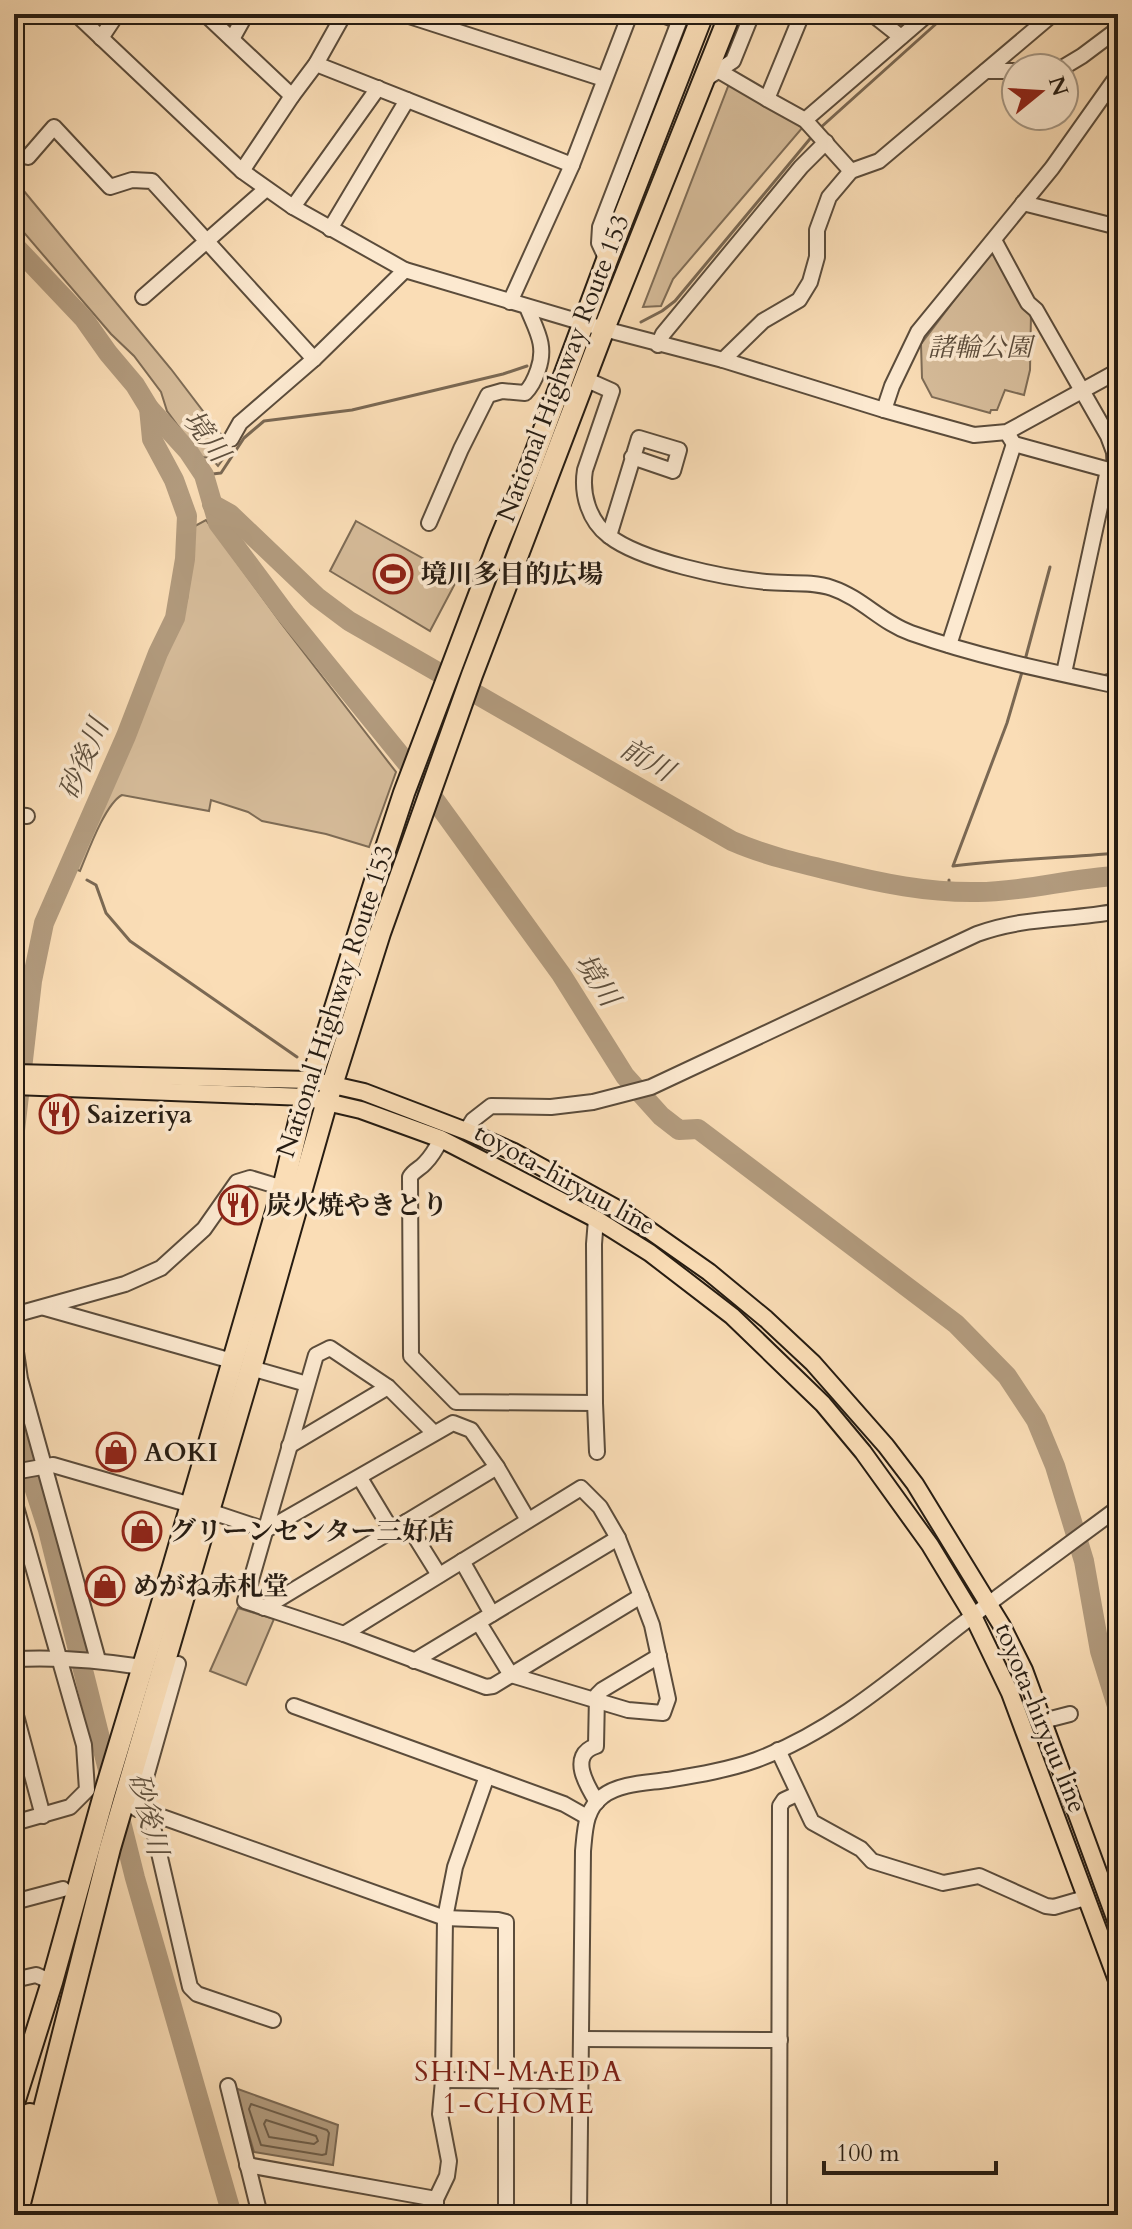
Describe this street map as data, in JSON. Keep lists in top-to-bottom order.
{
  "streets": {
    "highway": ["National Highway Route 153"],
    "main road": ["toyota-hiryuu line"]
  },
  "crossings": [
    ["National Highway Route 153", "toyota-hiryuu line"]
  ],
  "districts": ["SHIN-MAEDA 1-CHOME"],
  "water": ["境川", "砂後川", "前川"],
  "parks": ["諸輪公園"],
  "places": {
    "sports": ["境川多目的広場"],
    "restaurant": ["Saizeriya", "炭火焼やきとり"],
    "shop": ["AOKI", "グリーンセンター三好店", "めがね赤札堂"]
  },
  "scale_bar": "100 m",
  "north": "right"
}
